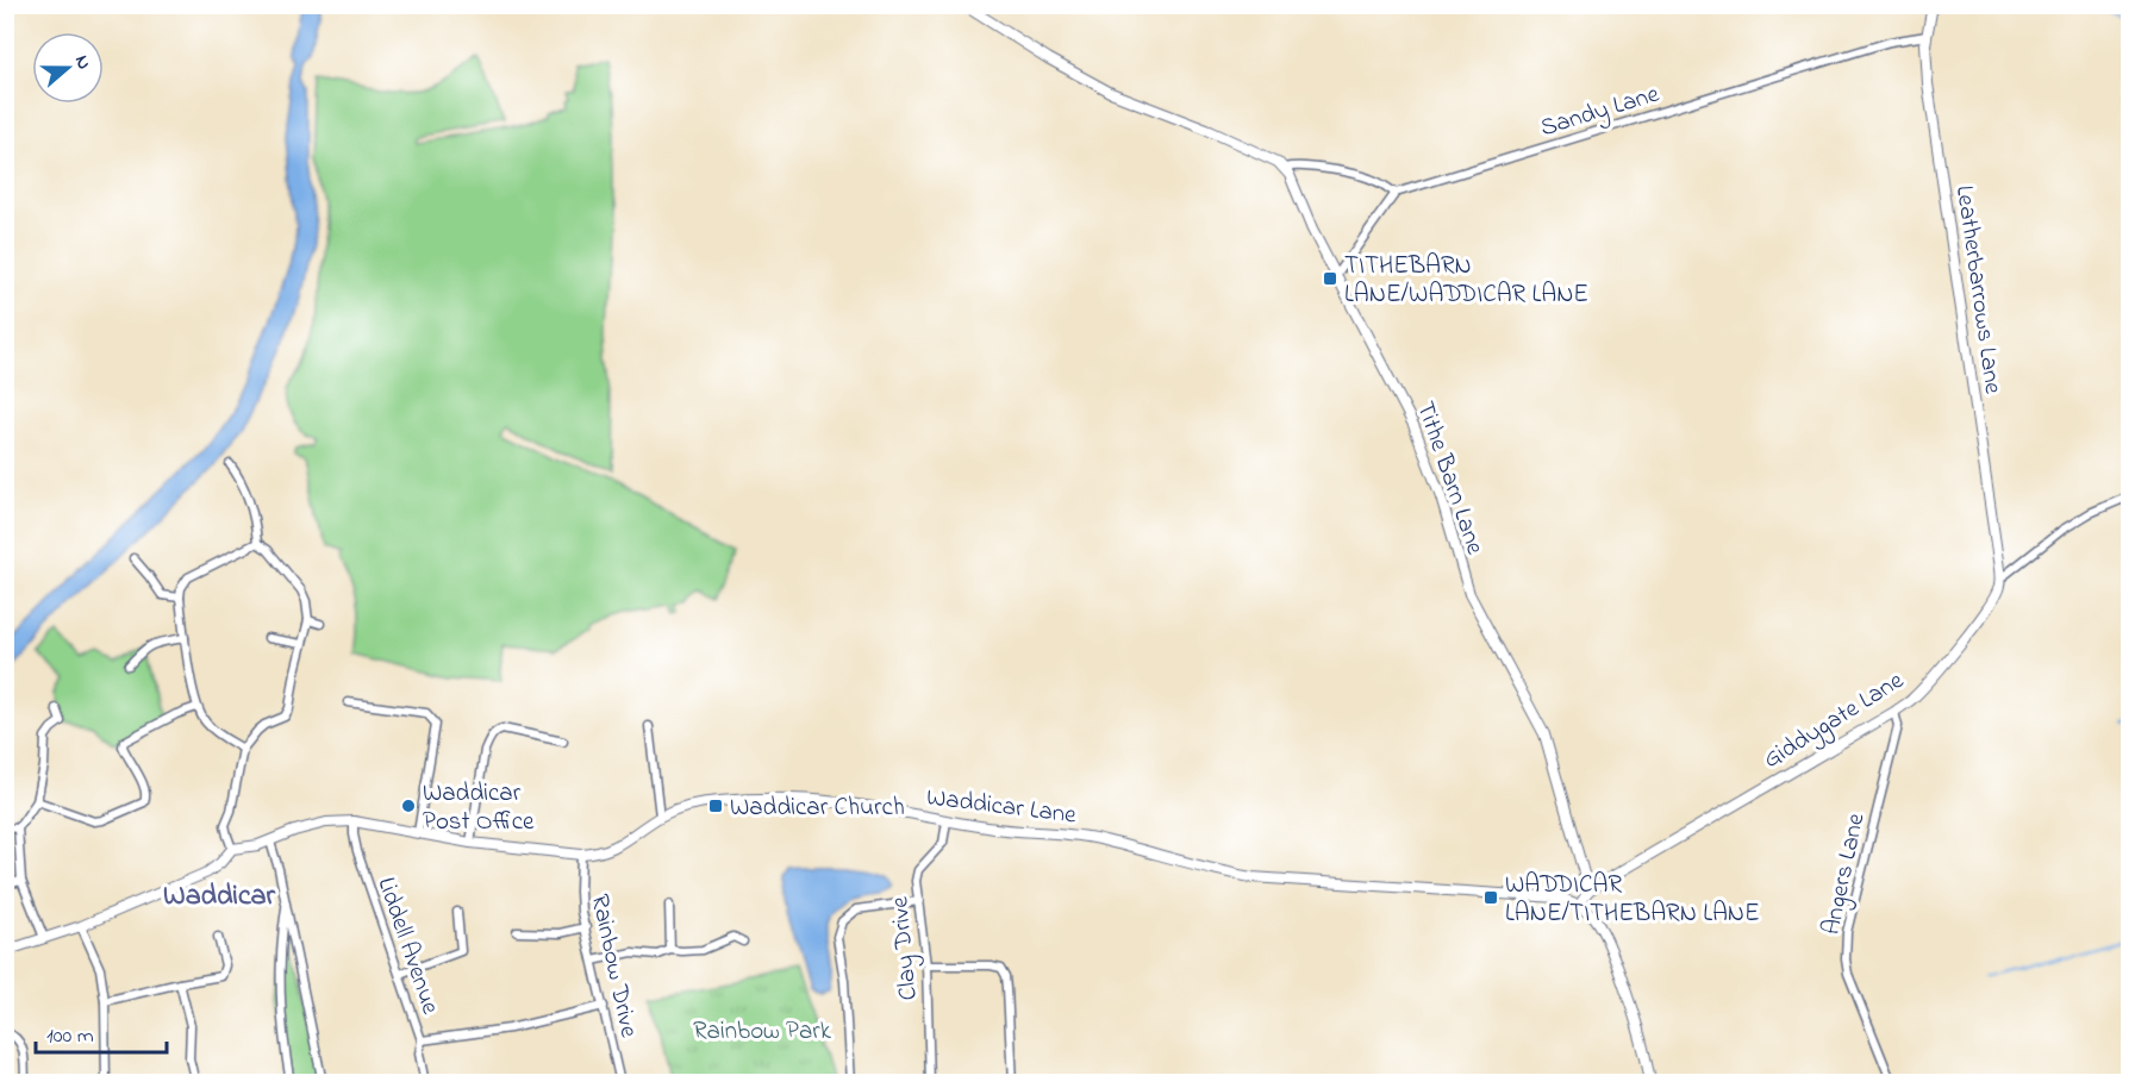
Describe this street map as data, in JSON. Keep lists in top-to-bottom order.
{
  "streets": {
    "street": [
      "Sandy Lane",
      "Leatherbarrows Lane",
      "Tithe Barn Lane",
      "Giddygate Lane",
      "Waddicar Lane",
      "Angers Lane",
      "Liddell Avenue",
      "Clay Drive",
      "Rainbow Drive"
    ]
  },
  "crossings": [
    ["Sandy Lane", "Leatherbarrows Lane"],
    ["Leatherbarrows Lane", "Giddygate Lane"],
    ["Tithe Barn Lane", "Giddygate Lane"],
    ["Giddygate Lane", "Angers Lane"],
    ["Waddicar Lane", "Liddell Avenue"],
    ["Waddicar Lane", "Clay Drive"],
    ["Waddicar Lane", "Rainbow Drive"]
  ],
  "districts": ["Waddicar"],
  "parks": ["Rainbow Park"],
  "places": {
    "transit": ["TITHEBARN LANE/WADDICAR LANE", "Waddicar Church", "WADDICAR LANE/TITHEBARN LANE"],
    "other": ["Waddicar Post Office"]
  },
  "scale_bar": "100 m",
  "north": "right"
}
